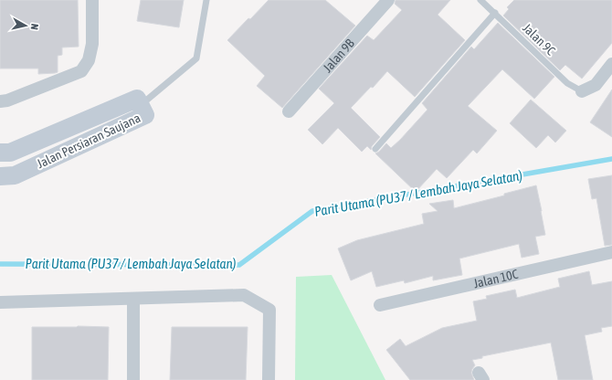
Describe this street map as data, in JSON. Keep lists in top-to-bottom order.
{
  "streets": {
    "street": ["Jalan 9B", "Jalan Persiaran Saujana", "Jalan 10C"],
    "lane": ["Jalan 9C"]
  },
  "water": ["Parit Utama (PU37 / Lembah Jaya Selatan)"],
  "north": "right"
}
